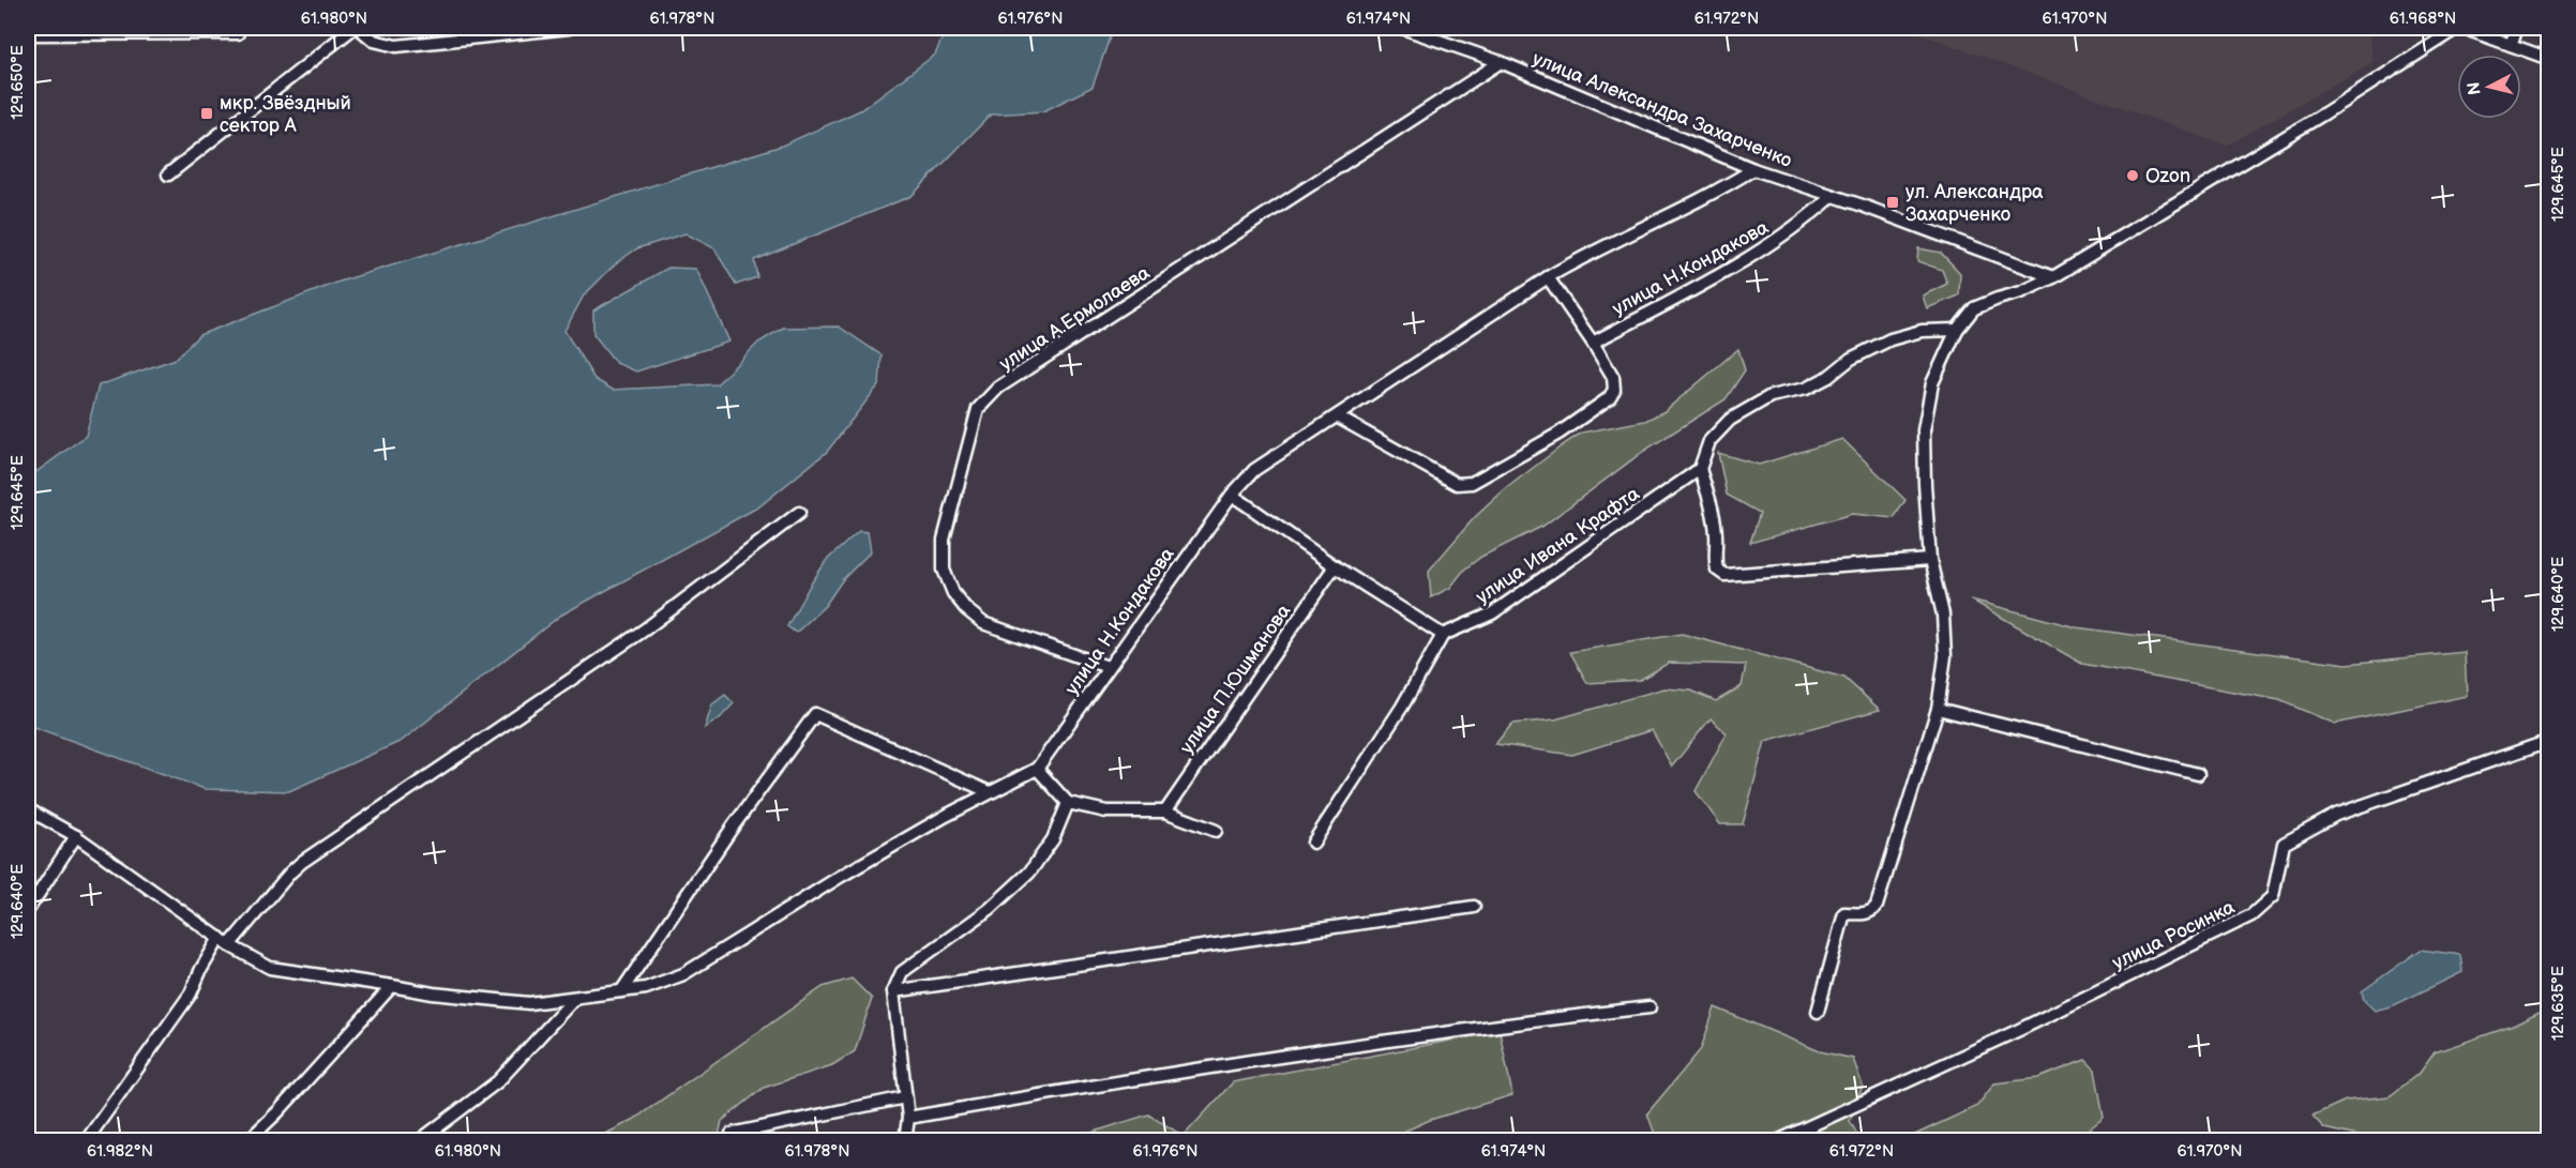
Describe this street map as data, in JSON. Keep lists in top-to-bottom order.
{
  "streets": {
    "street": [
      "улица Александра Захарченко",
      "улица Н.Кондакова",
      "улица А.Ермолаева",
      "улица Ивана Крафта",
      "улица П.Юшманова",
      "улица Росинка"
    ]
  },
  "crossings": [
    ["улица Александра Захарченко", "улица Н.Кондакова"],
    ["улица Александра Захарченко", "улица А.Ермолаева"],
    ["улица Н.Кондакова", "улица А.Ермолаева"]
  ],
  "places": {
    "transit": ["мкр. Звёздный сектор А", "ул. Александра Захарченко"],
    "other": ["Ozon"]
  },
  "north": "left",
  "coordinates": [
    "61.980°N",
    "61.978°N",
    "61.976°N",
    "61.974°N",
    "61.972°N",
    "61.970°N",
    "61.968°N",
    "129.650°E",
    "129.645°E",
    "129.640°E",
    "129.635°E",
    "61.982°N"
  ]
}
